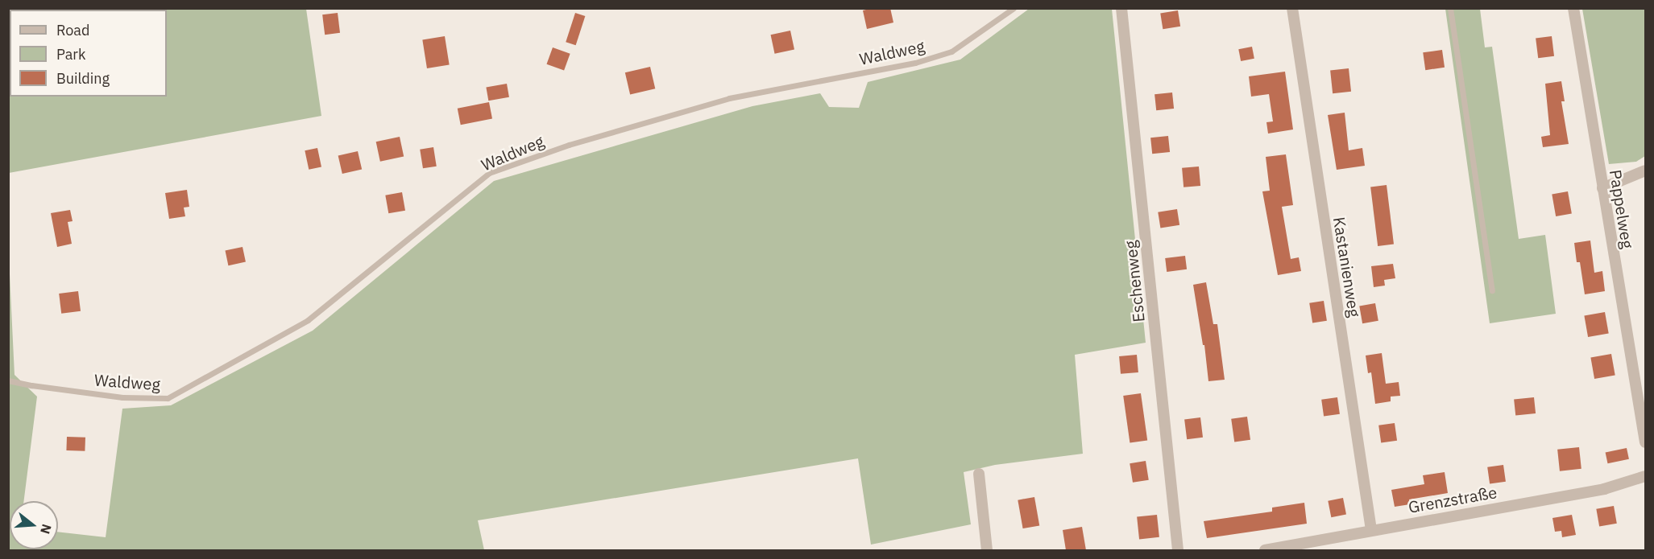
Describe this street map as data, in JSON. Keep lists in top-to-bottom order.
{
  "streets": {
    "street": [
      "Pappelweg",
      "Kastanienweg",
      "Eschenweg",
      "Grenzstraße"
    ],
    "lane": ["Waldweg"]
  },
  "crossings": [
    ["Kastanienweg", "Grenzstraße"]
  ],
  "legend": ["Road", "Park", "Building"],
  "north": "right"
}
